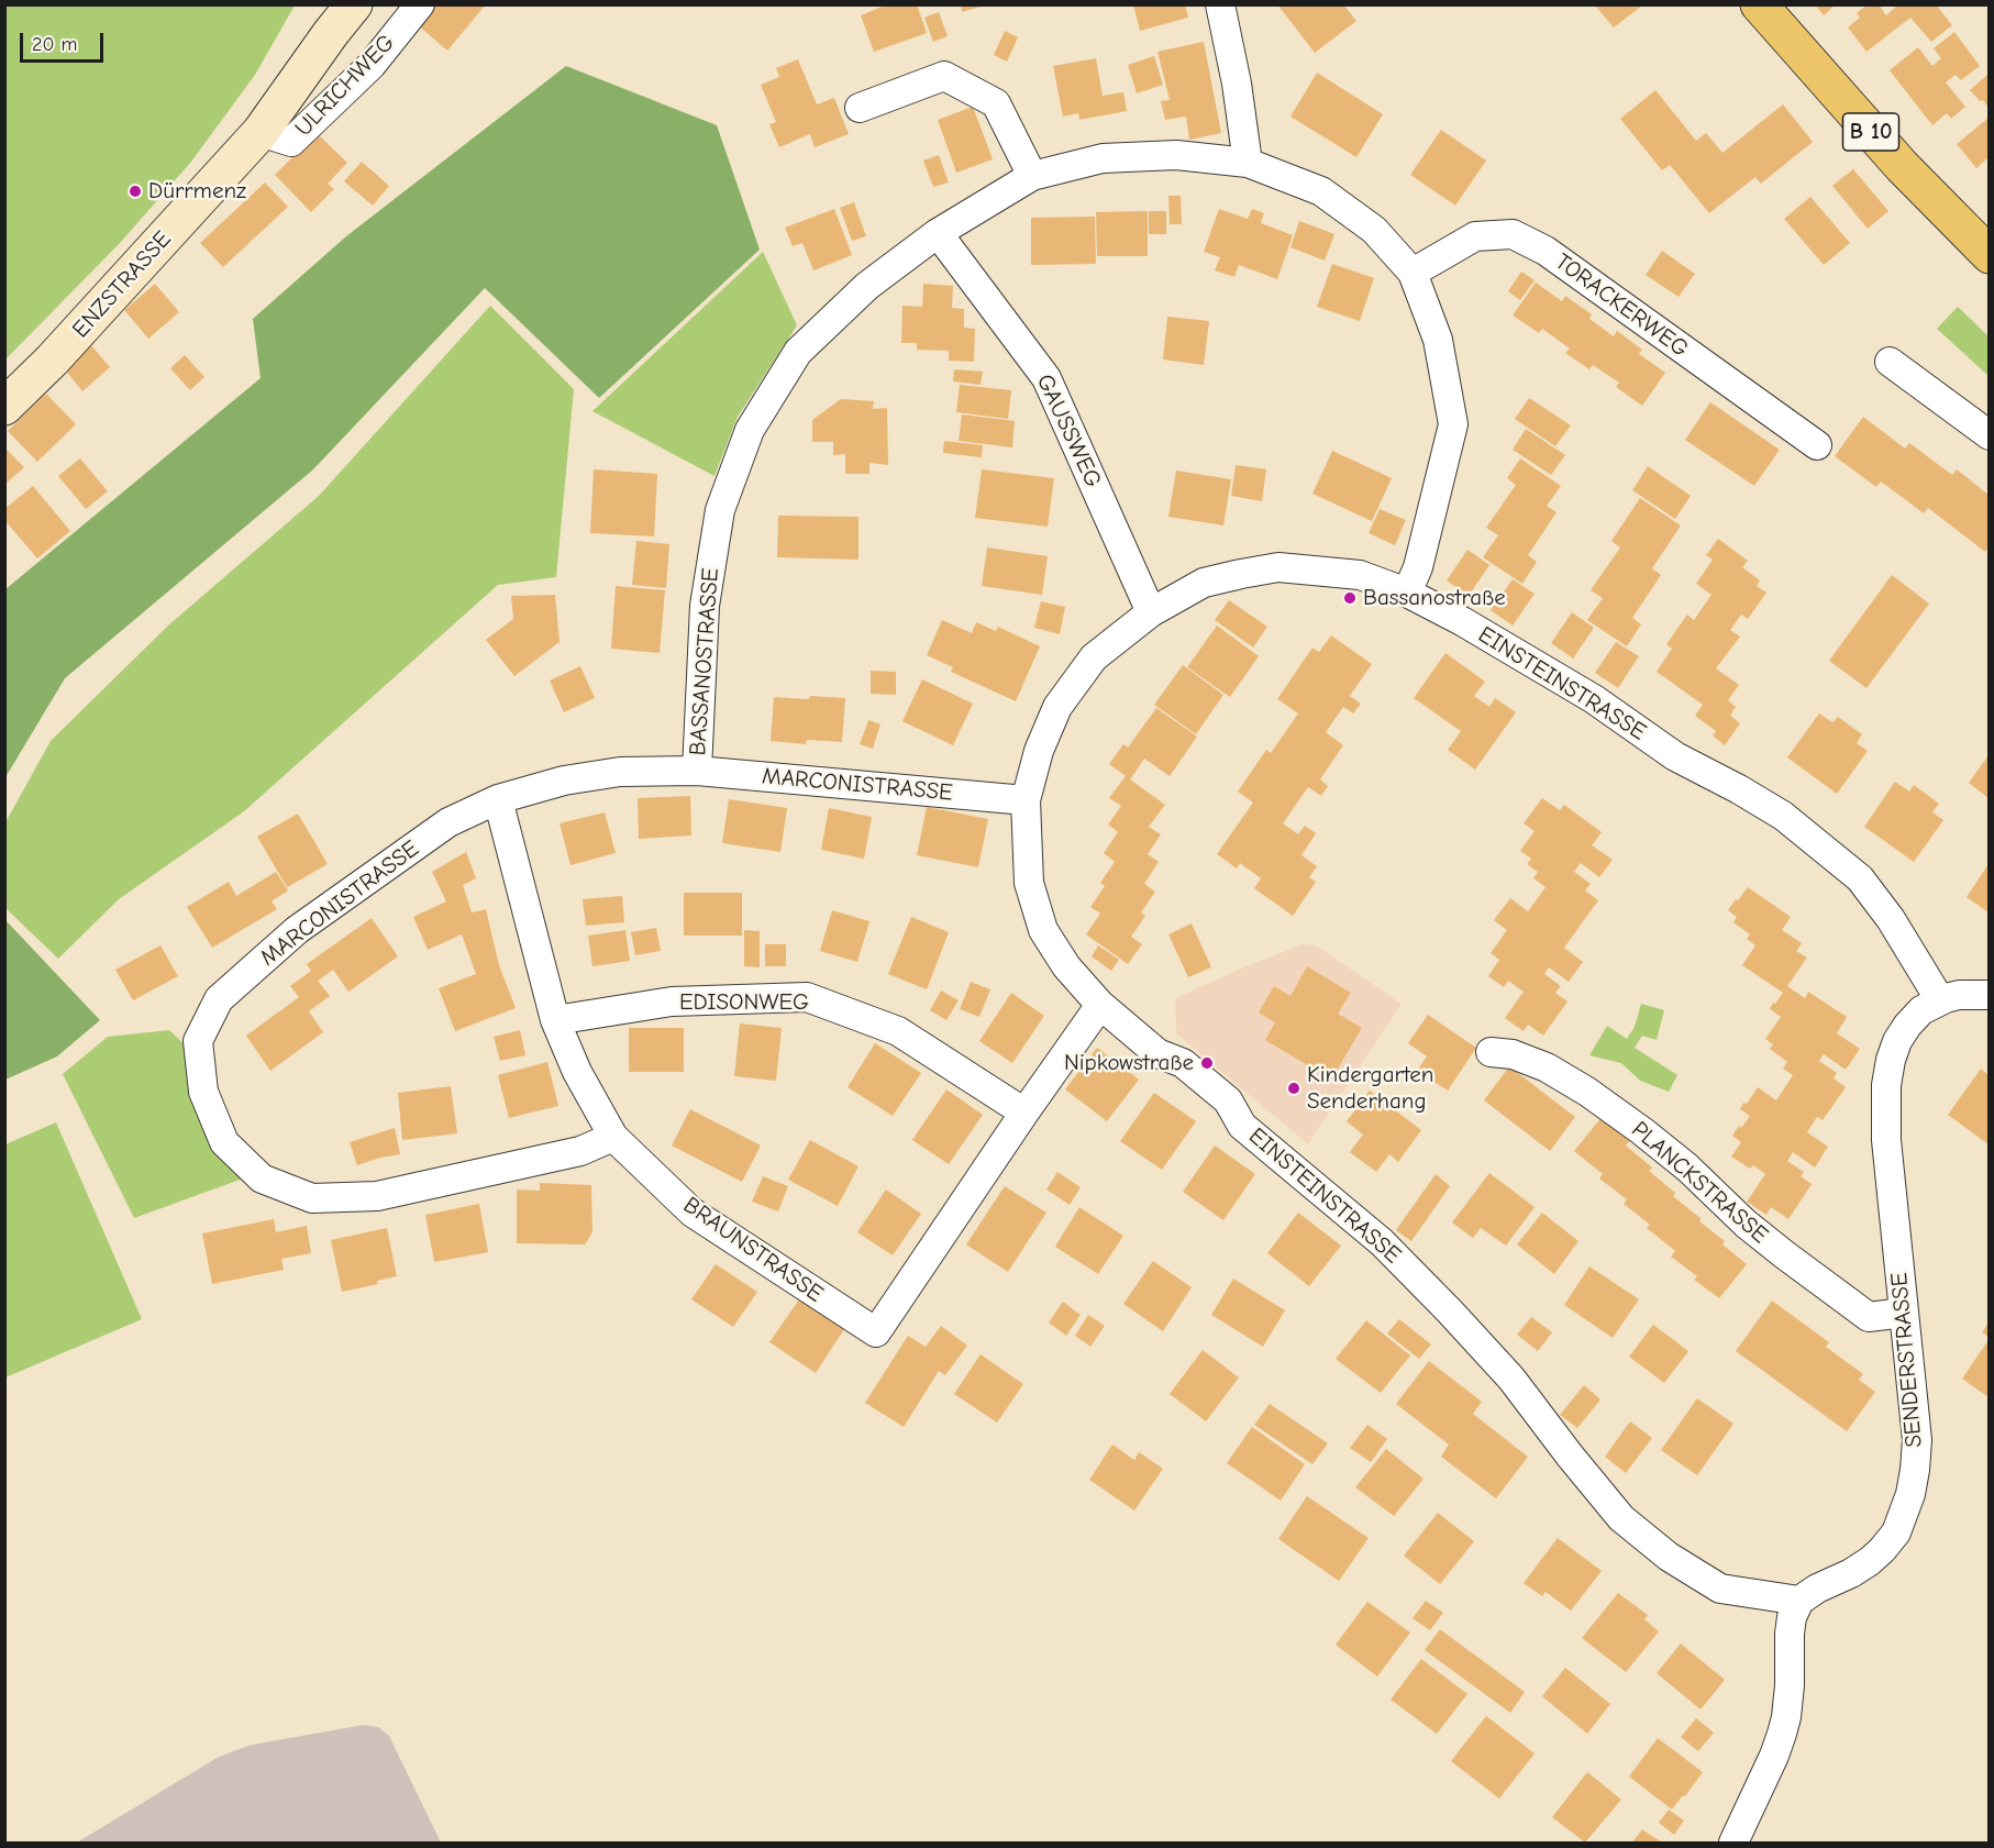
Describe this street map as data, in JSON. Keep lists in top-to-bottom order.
{
  "streets": {
    "main road": ["B 10", "ENZSTRASSE"],
    "street": [
      "ULRICHWEG",
      "TORACKERWEG",
      "GAUSSWEG",
      "BASSANOSTRASSE",
      "EINSTEINSTRASSE",
      "MARCONISTRASSE",
      "EDISONWEG",
      "PLANCKSTRASSE",
      "BRAUNSTRASSE",
      "SENDERSTRASSE"
    ]
  },
  "crossings": [
    ["ULRICHWEG", "ENZSTRASSE"],
    ["TORACKERWEG", "BASSANOSTRASSE"],
    ["GAUSSWEG", "BASSANOSTRASSE"],
    ["GAUSSWEG", "EINSTEINSTRASSE"],
    ["BASSANOSTRASSE", "EINSTEINSTRASSE"],
    ["BASSANOSTRASSE", "MARCONISTRASSE"],
    ["EINSTEINSTRASSE", "MARCONISTRASSE"],
    ["EINSTEINSTRASSE", "SENDERSTRASSE"],
    ["MARCONISTRASSE", "BRAUNSTRASSE"],
    ["EDISONWEG", "BRAUNSTRASSE"],
    ["PLANCKSTRASSE", "SENDERSTRASSE"]
  ],
  "places": [
    "Dürrmenz",
    "Bassanostraße",
    "Nipkowstraße",
    "Kindergarten Senderhang"
  ],
  "scale_bar": "20 m"
}
